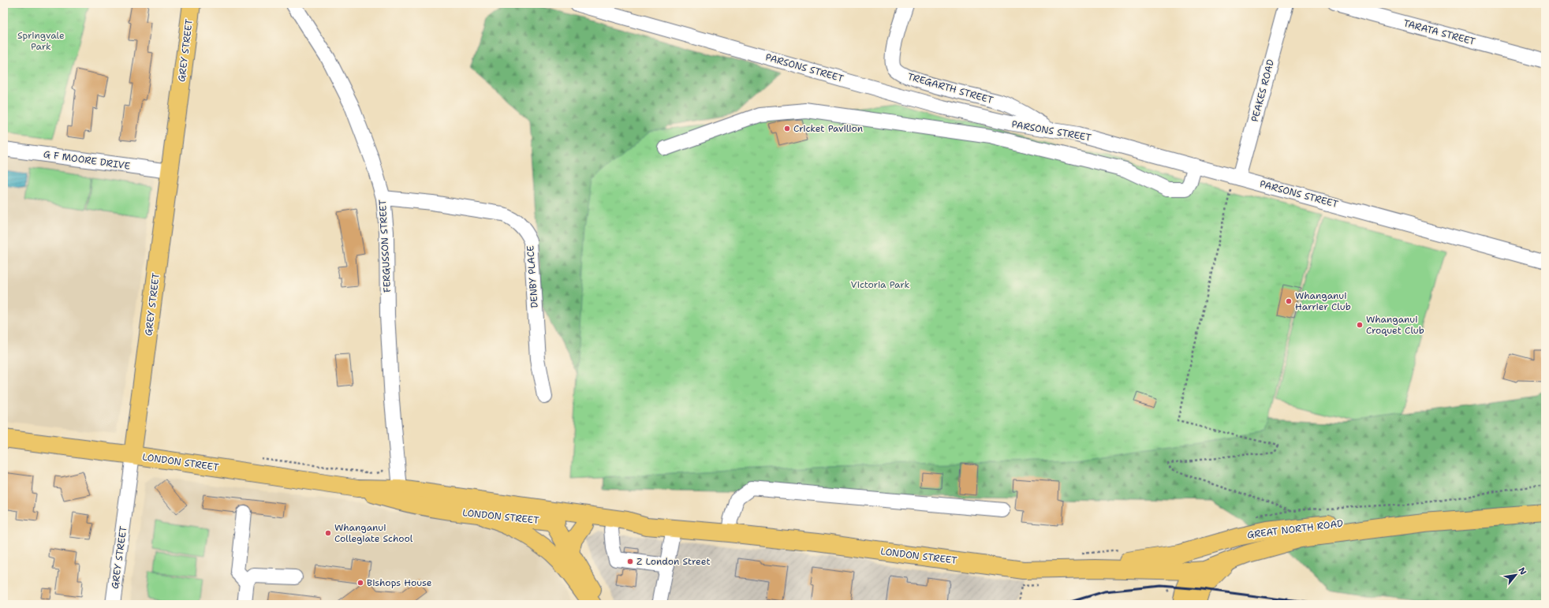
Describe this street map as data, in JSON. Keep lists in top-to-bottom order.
{
  "streets": {
    "main road": ["GREY STREET", "LONDON STREET", "GREAT NORTH ROAD"],
    "street": [
      "TARATA STREET",
      "PARSONS STREET",
      "TREGARTH STREET",
      "PEAKES ROAD",
      "G F MOORE DRIVE",
      "FERGUSSON STREET",
      "DENBY PLACE"
    ]
  },
  "crossings": [
    ["GREY STREET", "G F MOORE DRIVE"],
    ["GREY STREET", "LONDON STREET"],
    ["PARSONS STREET", "TREGARTH STREET"],
    ["PARSONS STREET", "PEAKES ROAD"],
    ["FERGUSSON STREET", "DENBY PLACE"],
    ["FERGUSSON STREET", "LONDON STREET"],
    ["LONDON STREET", "GREAT NORTH ROAD"]
  ],
  "parks": ["Springvale Park", "Victoria Park"],
  "places": [
    "Cricket Pavilion",
    "Whanganui Harrier Club",
    "Whanganui Croquet Club",
    "Whanganui Collegiate School",
    "Z London Street",
    "Bishops House"
  ],
  "north": "top right"
}
